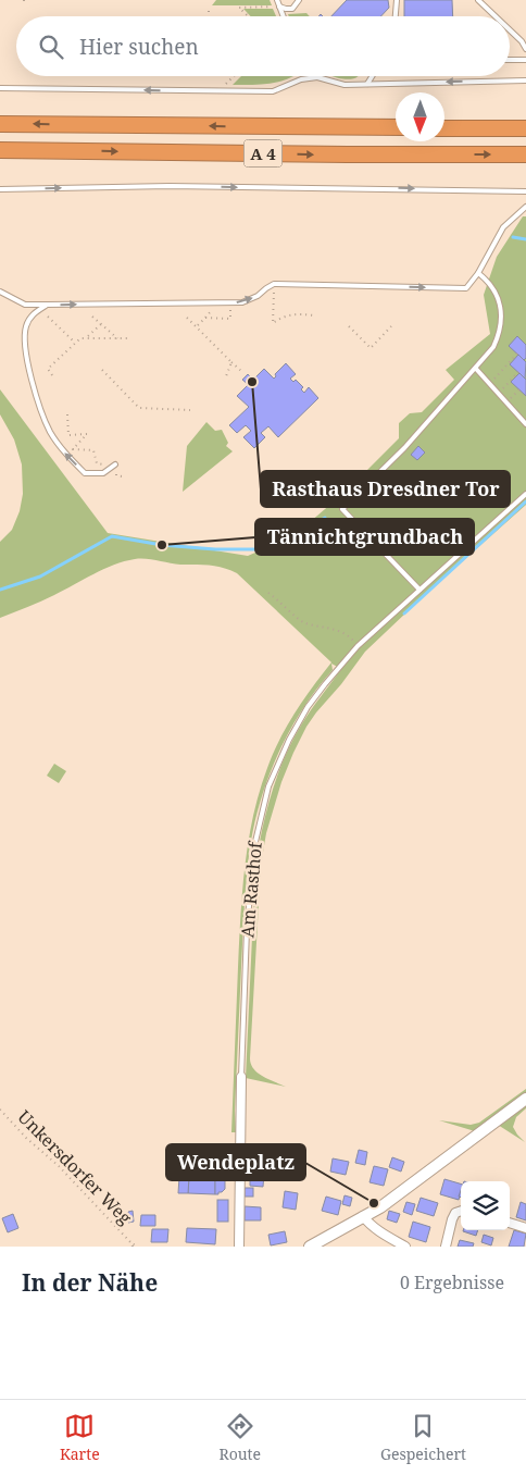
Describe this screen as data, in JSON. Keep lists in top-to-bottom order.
{
  "streets": {
    "highway": ["A 4"],
    "street": ["Am Rasthof"],
    "path": ["Unkersdorfer Weg"]
  },
  "places": ["Rasthaus Dresdner Tor", "Tännichtgrundbach", "Wendeplatz"],
  "north": "bottom",
  "page": {
    "search": "Hier suchen",
    "heading": ["In der Nähe", "0 Ergebnisse"],
    "nav": ["Karte", "Route", "Gespeichert"]
  }
}
